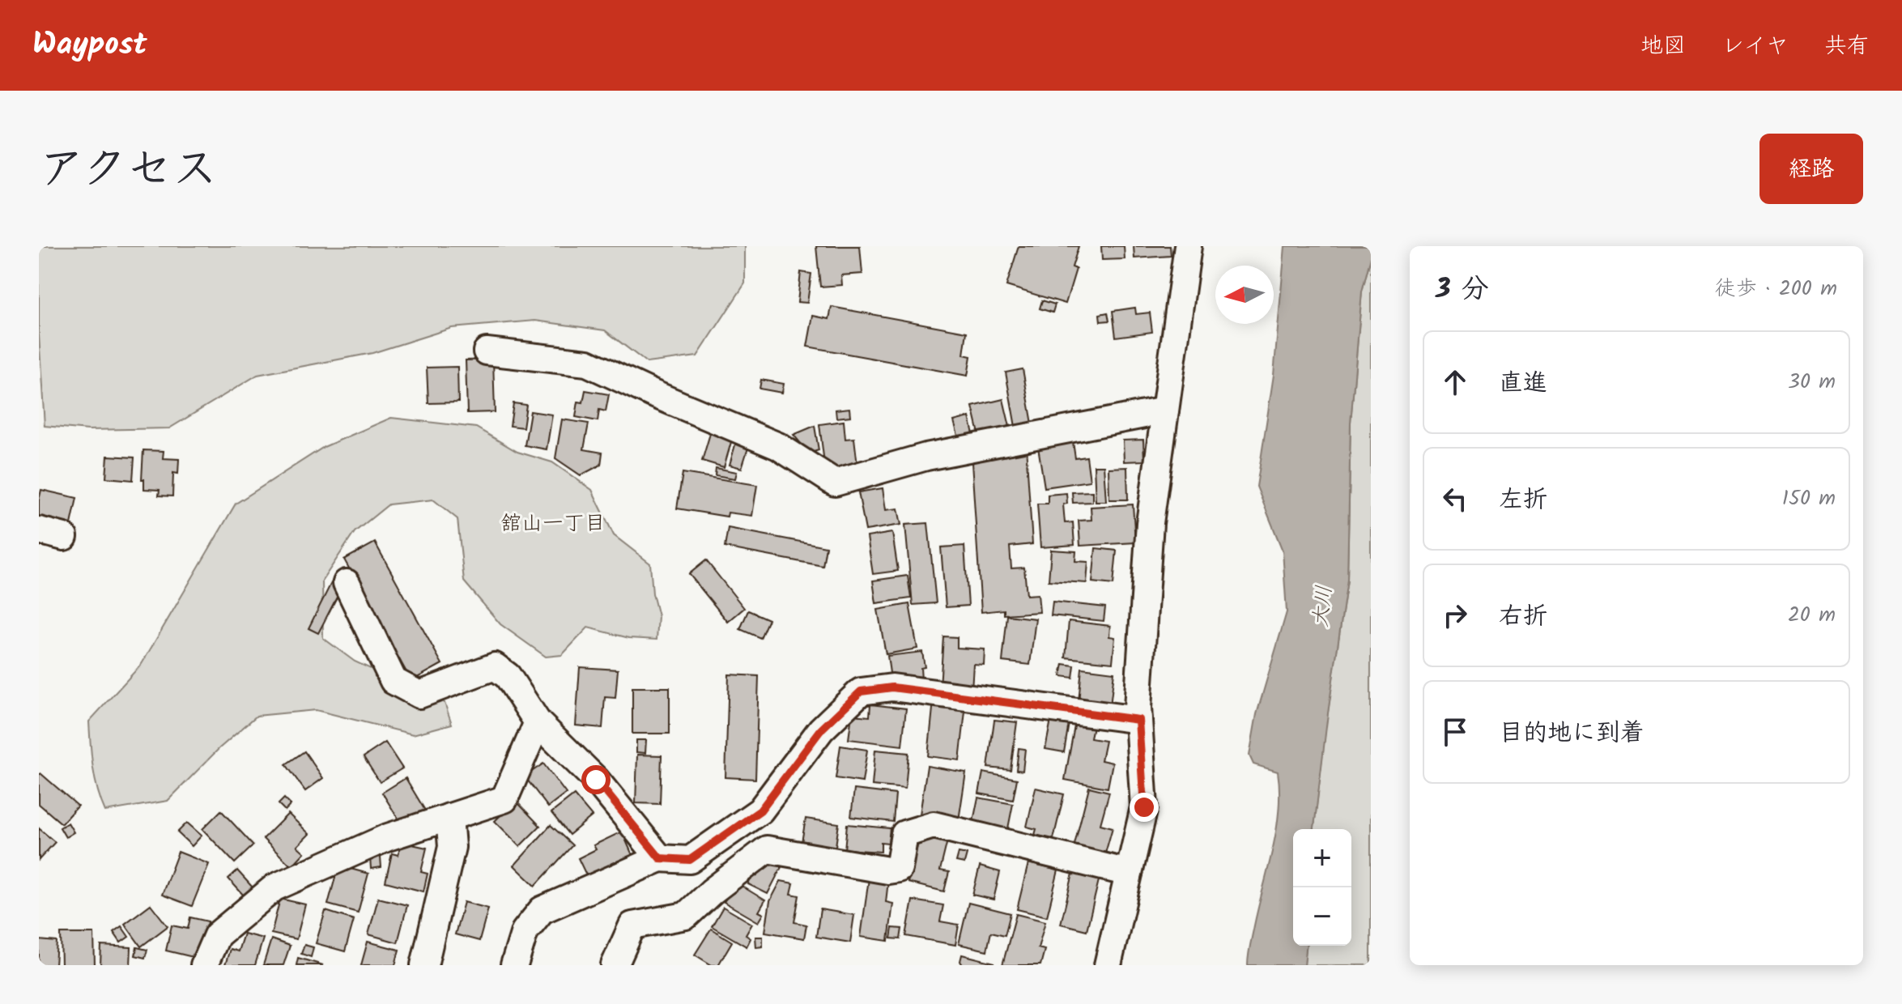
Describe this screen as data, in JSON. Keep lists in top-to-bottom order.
{
  "districts": ["舘山一丁目"],
  "water": ["大川"],
  "north": "left",
  "page": {
    "header": "Waypost",
    "nav": ["地図", "レイヤ", "共有"],
    "title": "アクセス",
    "buttons": "経路",
    "heading": ["3 分", "徒歩 · 200 m"],
    "list": [
      ["直進", "30 m"],
      ["左折", "150 m"],
      ["右折", "20 m"],
      "目的地に到着"
    ],
    "map_buttons": ["+", "−"]
  }
}
